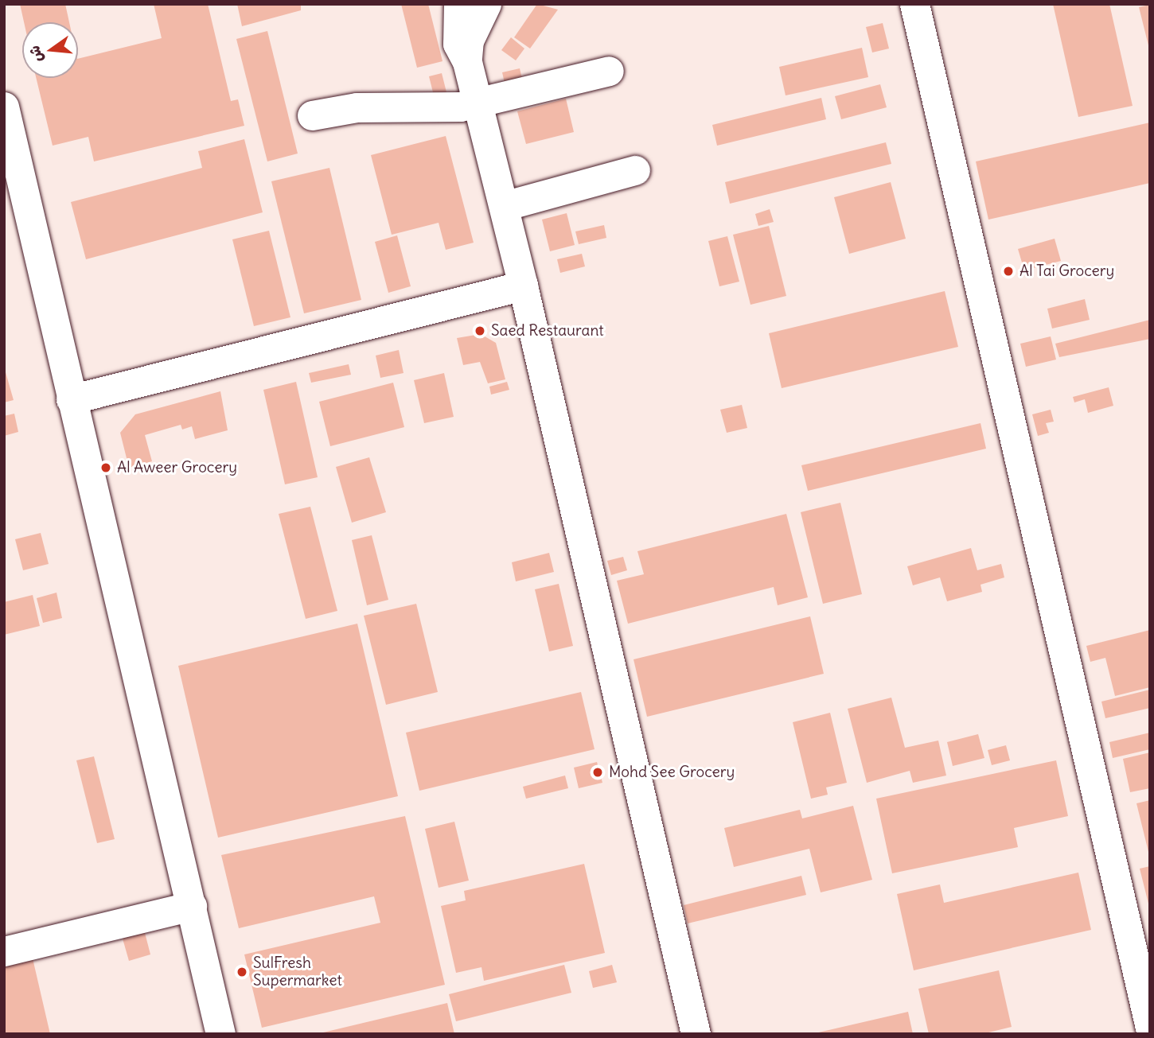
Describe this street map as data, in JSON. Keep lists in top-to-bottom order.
{
  "places": [
    "Al Tai Grocery",
    "Saed Restaurant",
    "Al Aweer Grocery",
    "Mohd See Grocery",
    "SulFresh Supermarket"
  ],
  "north": "left"
}
